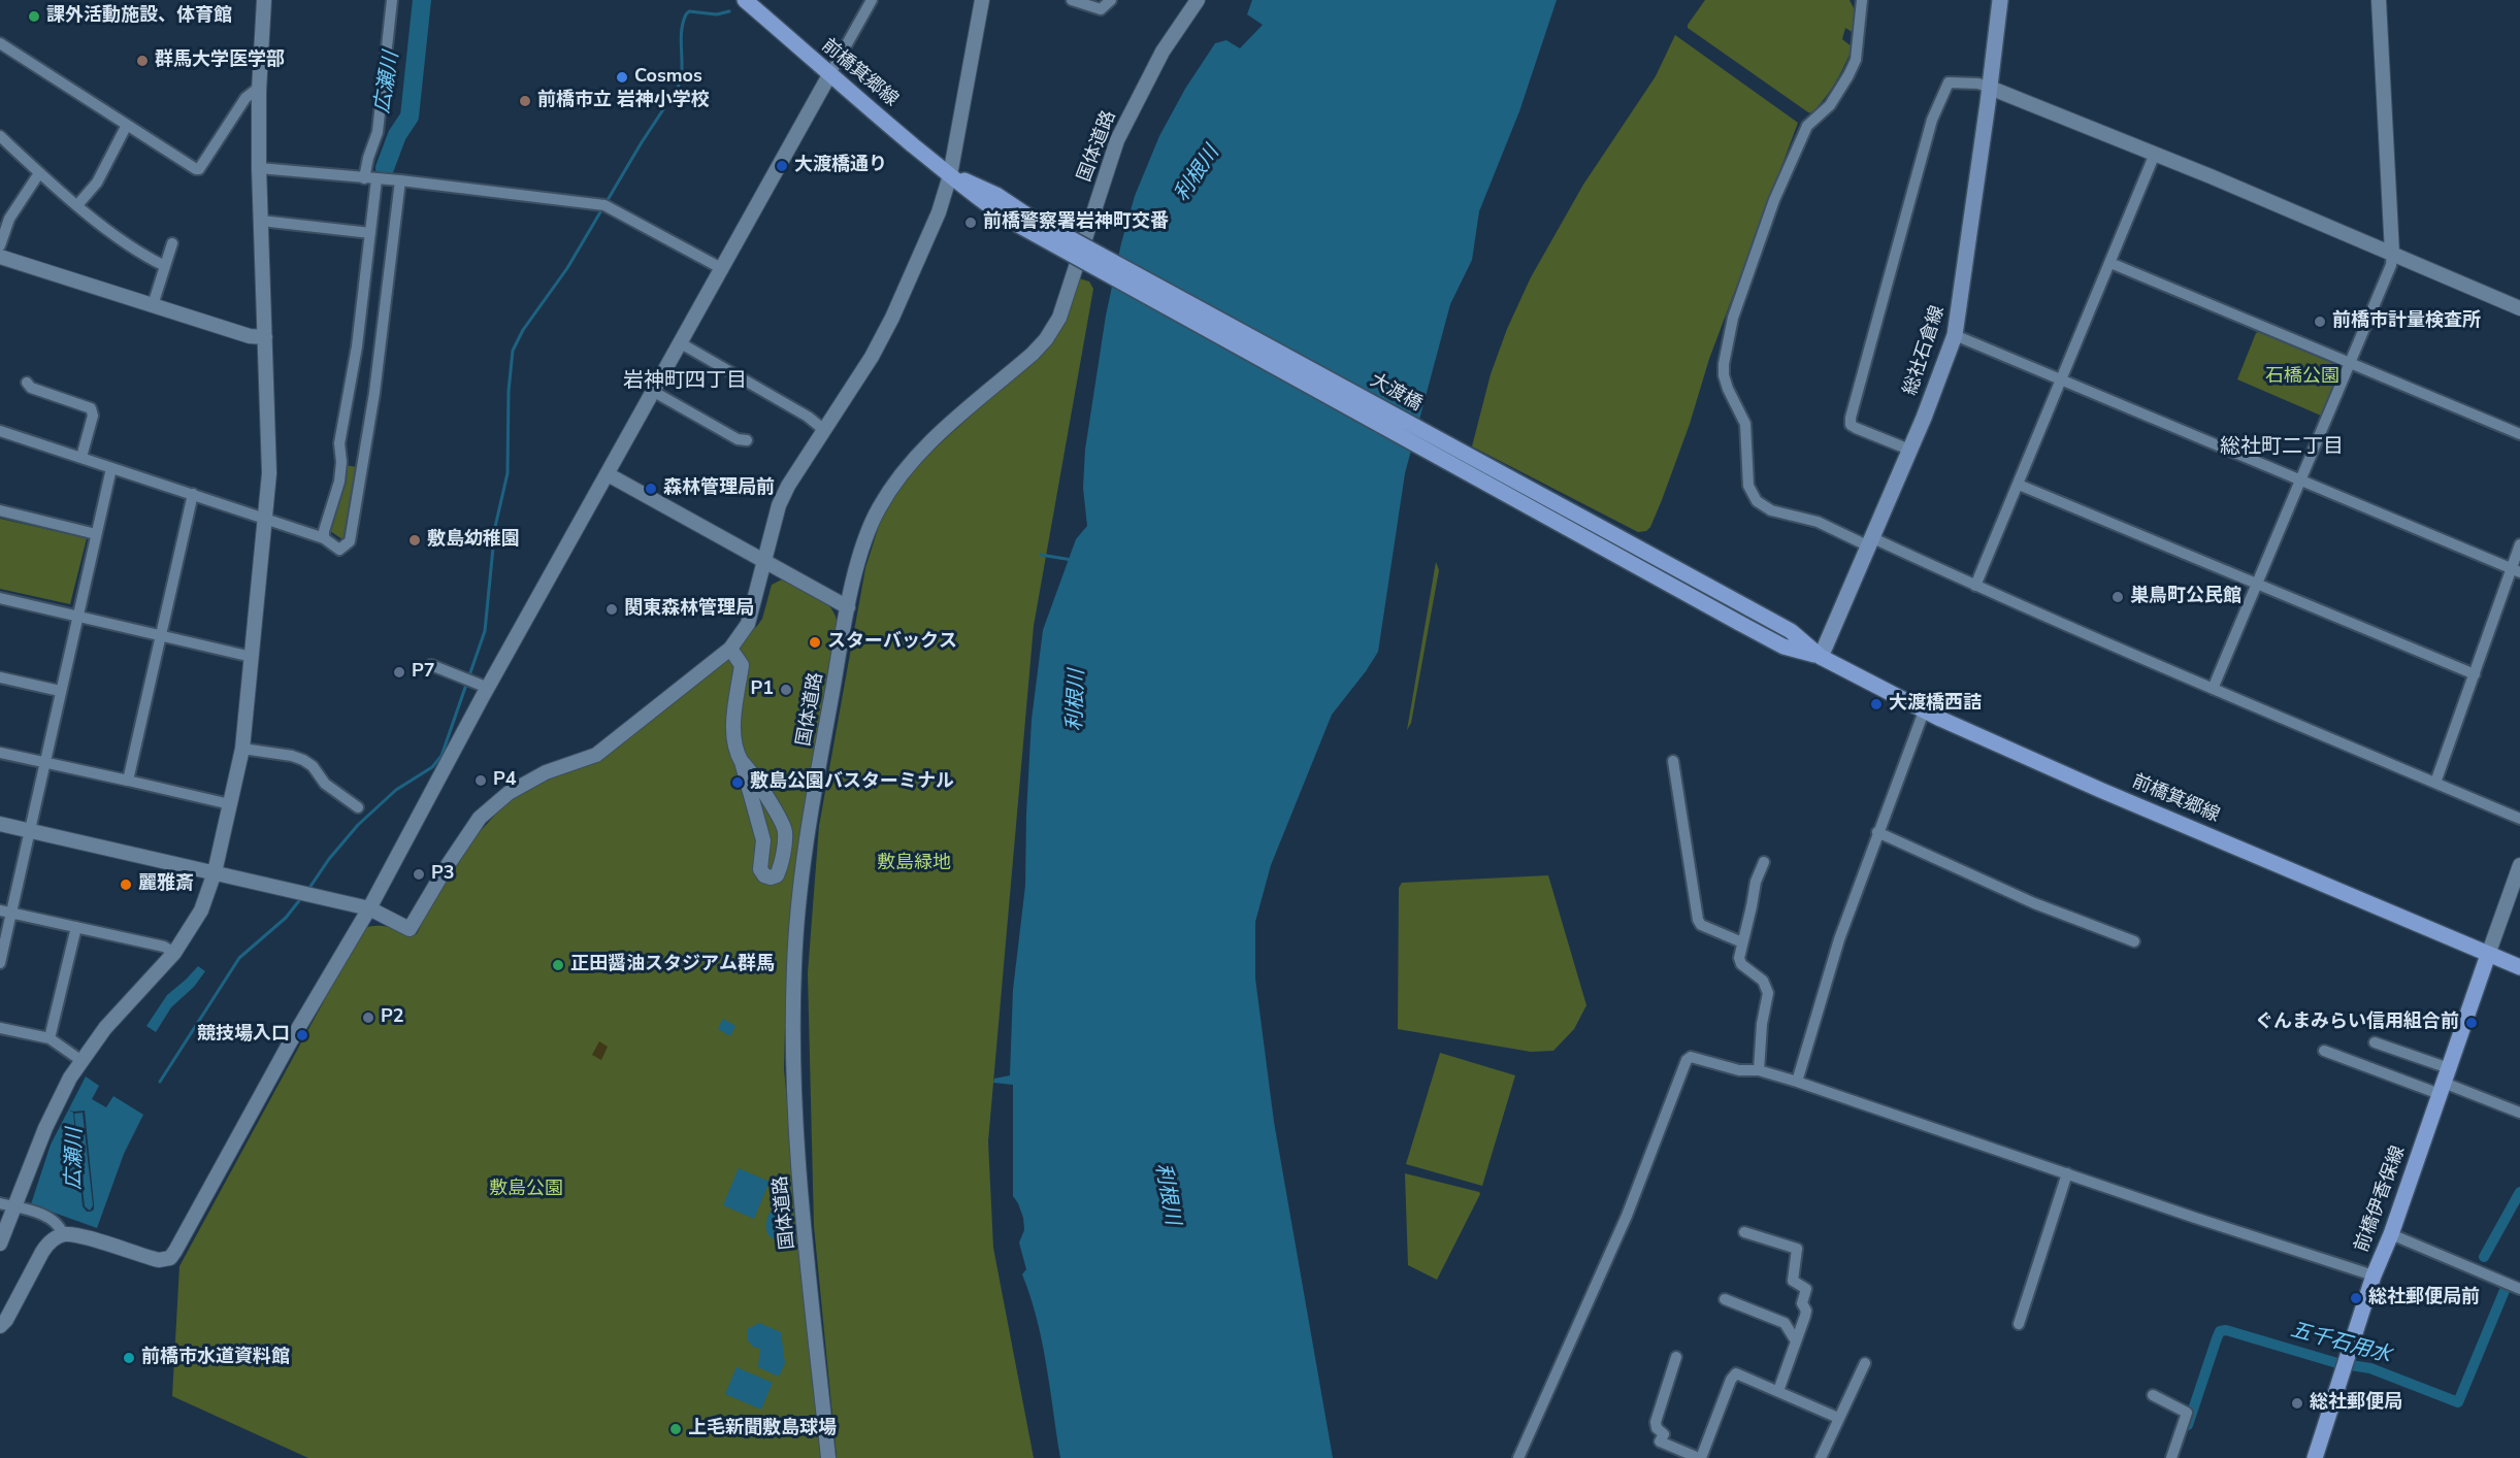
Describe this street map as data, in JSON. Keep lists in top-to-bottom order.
{
  "streets": {
    "main road": [
      "前橋箕郷線",
      "総社石倉線",
      "大渡橋",
      "前橋伊香保線"
    ],
    "street": ["国体道路"]
  },
  "crossings": [
    ["前橋箕郷線", "総社石倉線"],
    ["前橋箕郷線", "大渡橋"],
    ["前橋箕郷線", "前橋伊香保線"]
  ],
  "districts": ["岩神町四丁目", "総社町二丁目"],
  "water": ["広瀬川", "利根川", "五千石用水"],
  "parks": ["石橋公園", "敷島緑地", "敷島公園"],
  "places": [
    "課外活動施設、体育館",
    "群馬大学医学部",
    "Cosmos",
    "前橋市立 岩神小学校",
    "大渡橋通り",
    "前橋警察署岩神町交番",
    "前橋市計量検査所",
    "森林管理局前",
    "敷島幼稚園",
    "巣鳥町公民館",
    "関東森林管理局",
    "スターバックス",
    "P7",
    "P1",
    "大渡橋西詰",
    "P4",
    "敷島公園バスターミナル",
    "P3",
    "麗雅斎",
    "正田醤油スタジアム群馬",
    "P2",
    "ぐんまみらい信用組合前",
    "競技場入口",
    "総社郵便局前",
    "前橋市水道資料館",
    "総社郵便局",
    "上毛新聞敷島球場"
  ]
}
